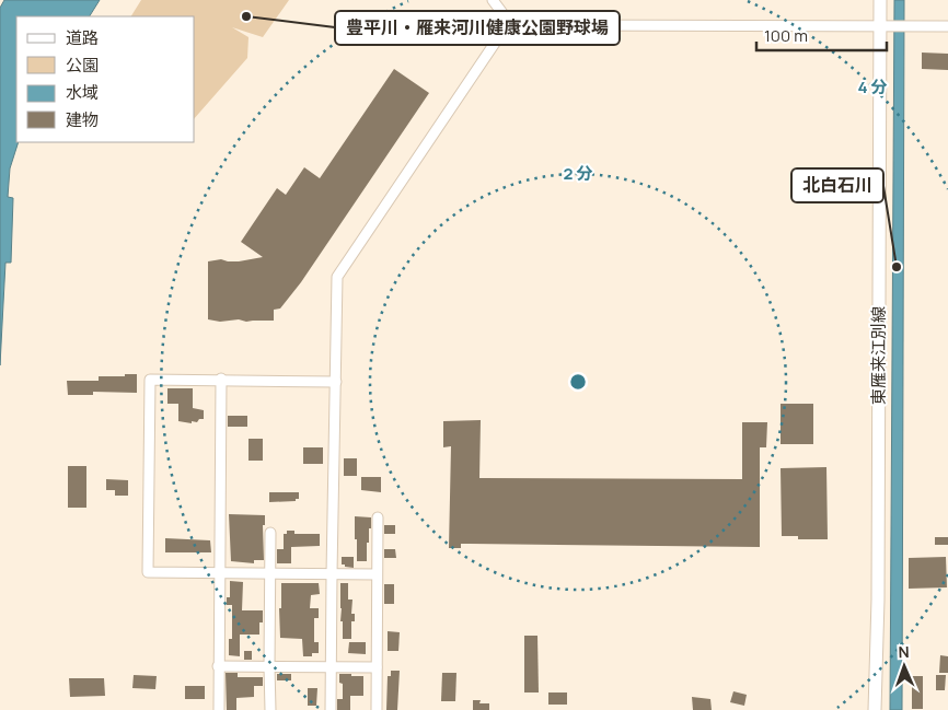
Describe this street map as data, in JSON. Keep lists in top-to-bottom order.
{
  "streets": {
    "main road": ["東雁来江別線"]
  },
  "places": ["豊平川・雁来河川健康公園野球場", "北白石川"],
  "legend": [
    "道路",
    "公園",
    "水域",
    "建物"
  ],
  "scale_bar": "100 m",
  "north": "top",
  "rings": ["4 分", "2 分"]
}
